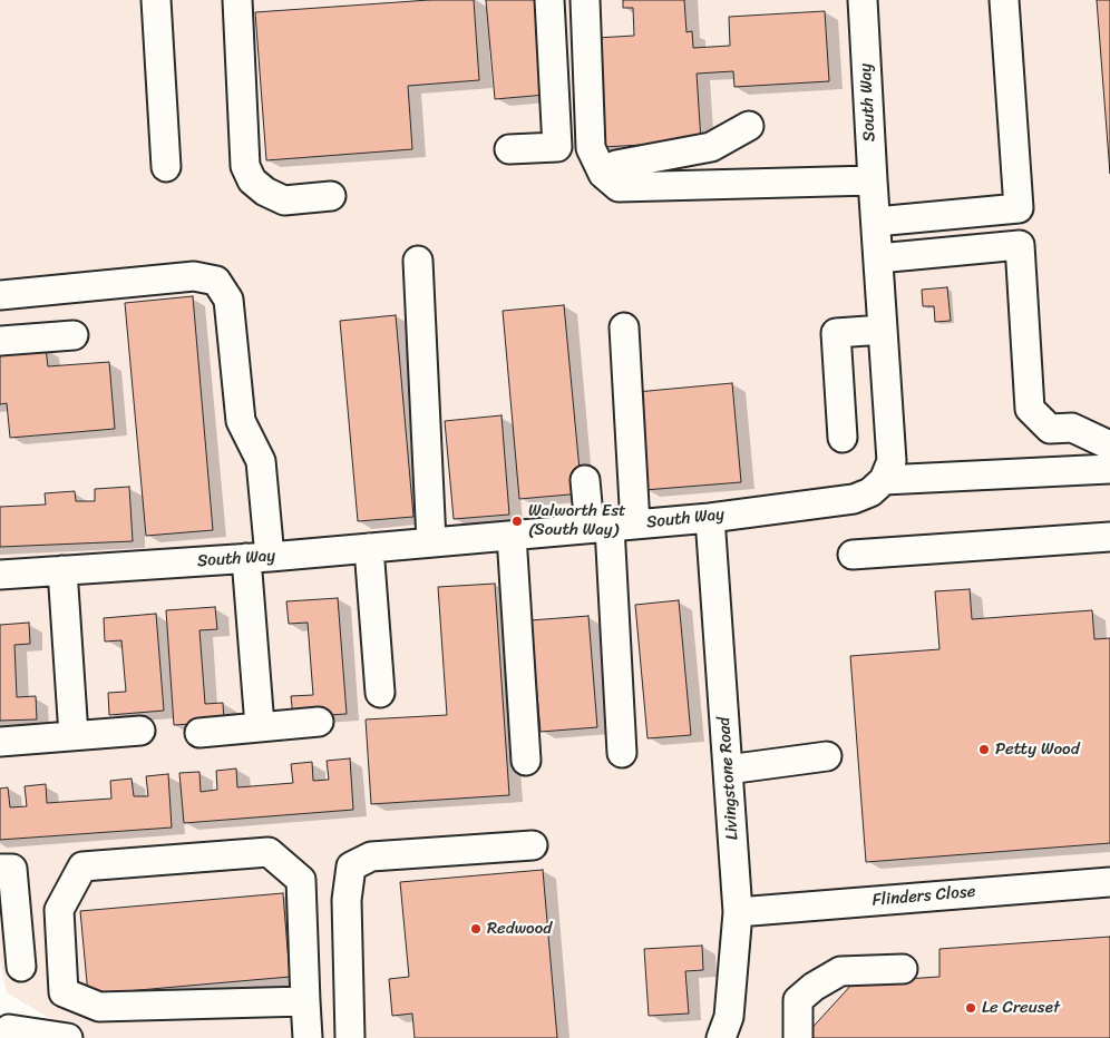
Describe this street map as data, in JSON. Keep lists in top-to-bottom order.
{
  "streets": {
    "street": ["South Way", "Livingstone Road", "Flinders Close"]
  },
  "crossings": [
    ["South Way", "Livingstone Road"],
    ["Livingstone Road", "Flinders Close"]
  ],
  "places": [
    "Walworth Est (South Way)",
    "Petty Wood",
    "Redwood",
    "Le Creuset"
  ]
}
